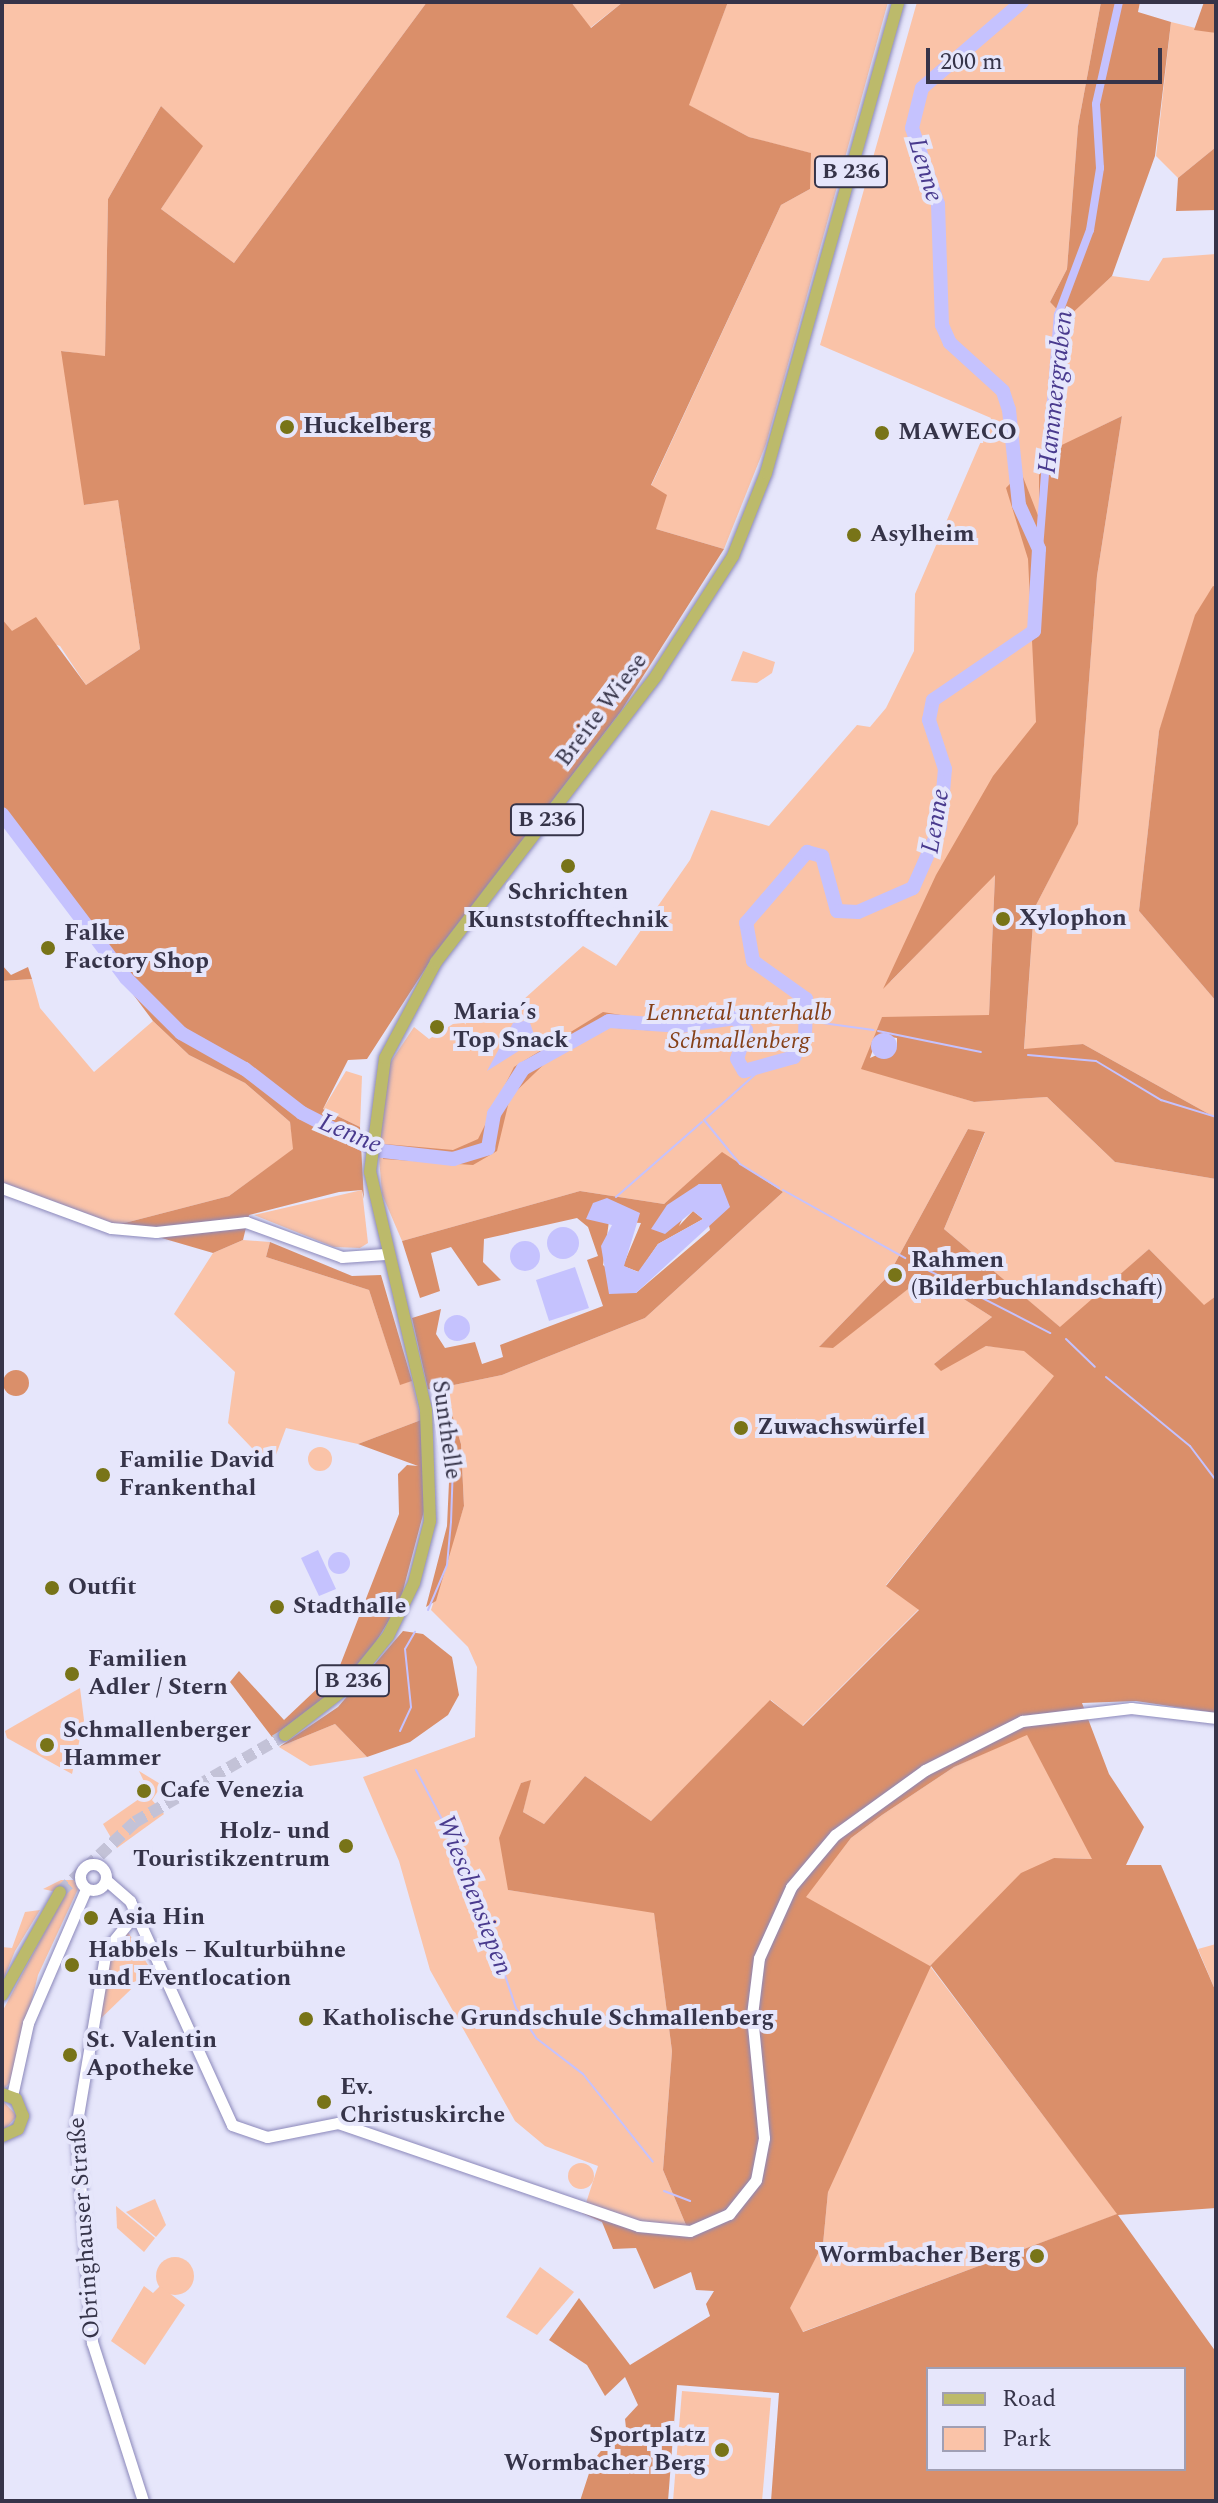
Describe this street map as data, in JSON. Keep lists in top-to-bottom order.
{
  "streets": {
    "main road": [
      "B 236",
      "Breite Wiese",
      "Sunthelle",
      "Obringhauser Straße"
    ]
  },
  "crossings": [
    ["Breite Wiese", "Sunthelle"]
  ],
  "water": ["Lenne", "Hammergraben", "Wieschensiepen"],
  "parks": ["Lennetal unterhalb Schmallenberg"],
  "places": [
    "Huckelberg",
    "MAWECO",
    "Asylheim",
    "Schrichten Kunststofftechnik",
    "Xylophon",
    "Falke Factory Shop",
    "Maria´s Top Snack",
    "Rahmen (Bilderbuchlandschaft)",
    "Zuwachswürfel",
    "Familie David Frankenthal",
    "Outfit",
    "Stadthalle",
    "Familien Adler / Stern",
    "Schmallenberger Hammer",
    "Cafe Venezia",
    "Holz- und Touristikzentrum",
    "Asia Hin",
    "Habbels – Kulturbühne und Eventlocation",
    "Katholische Grundschule Schmallenberg",
    "St. Valentin Apotheke",
    "Ev. Christuskirche",
    "Wormbacher Berg",
    "Sportplatz Wormbacher Berg"
  ],
  "legend": ["Road", "Park"],
  "scale_bar": "200 m"
}
